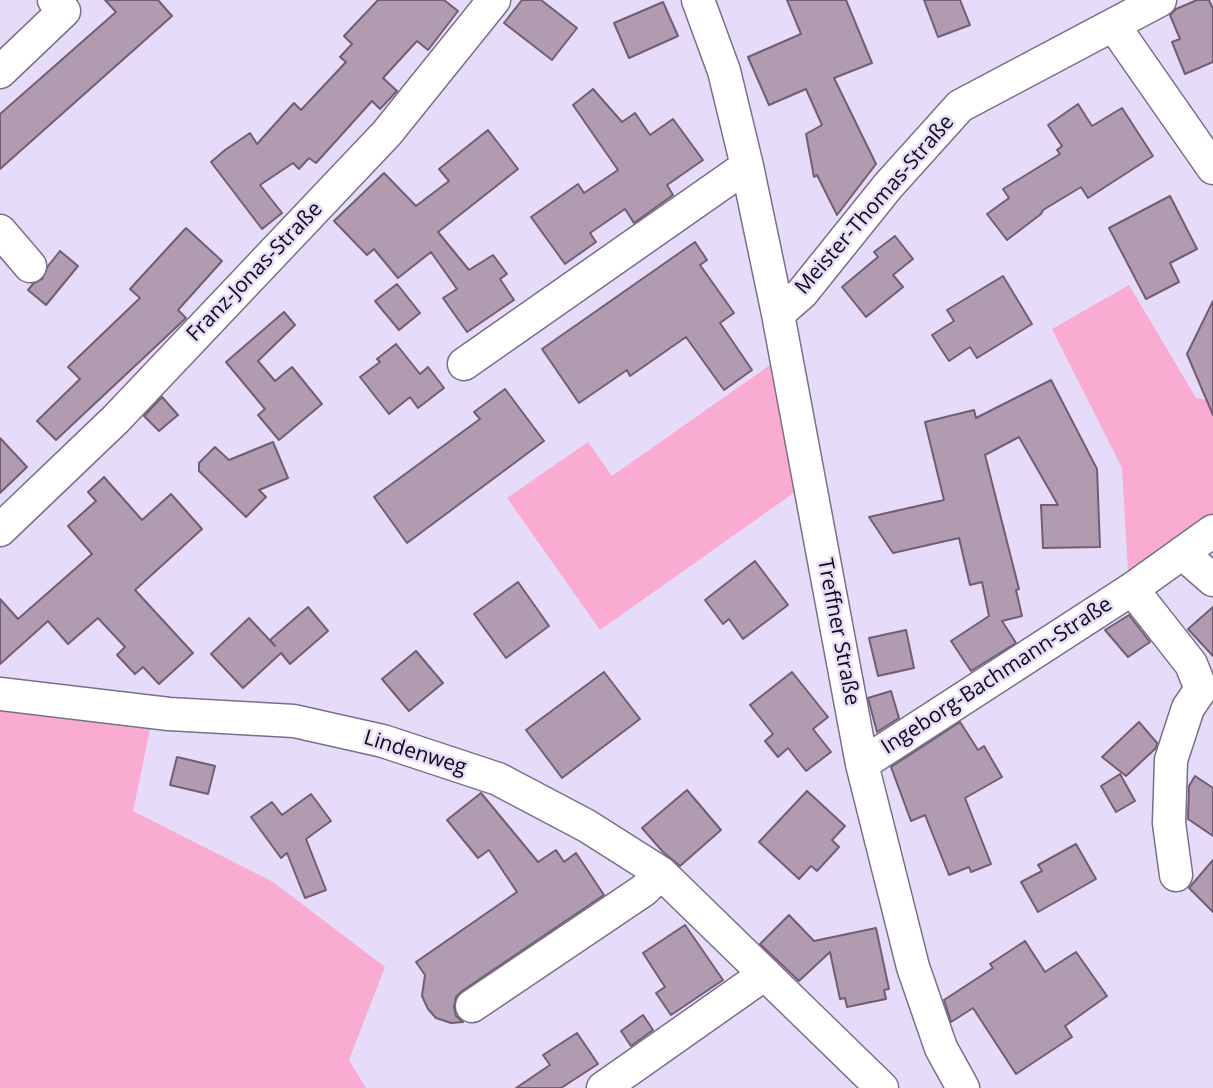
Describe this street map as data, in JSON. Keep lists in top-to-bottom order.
{
  "streets": {
    "street": [
      "Meister-Thomas-Straße",
      "Franz-Jonas-Straße",
      "Treffner Straße",
      "Ingeborg-Bachmann-Straße",
      "Lindenweg"
    ]
  },
  "crossings": [
    ["Meister-Thomas-Straße", "Treffner Straße"],
    ["Treffner Straße", "Ingeborg-Bachmann-Straße"]
  ]
}
